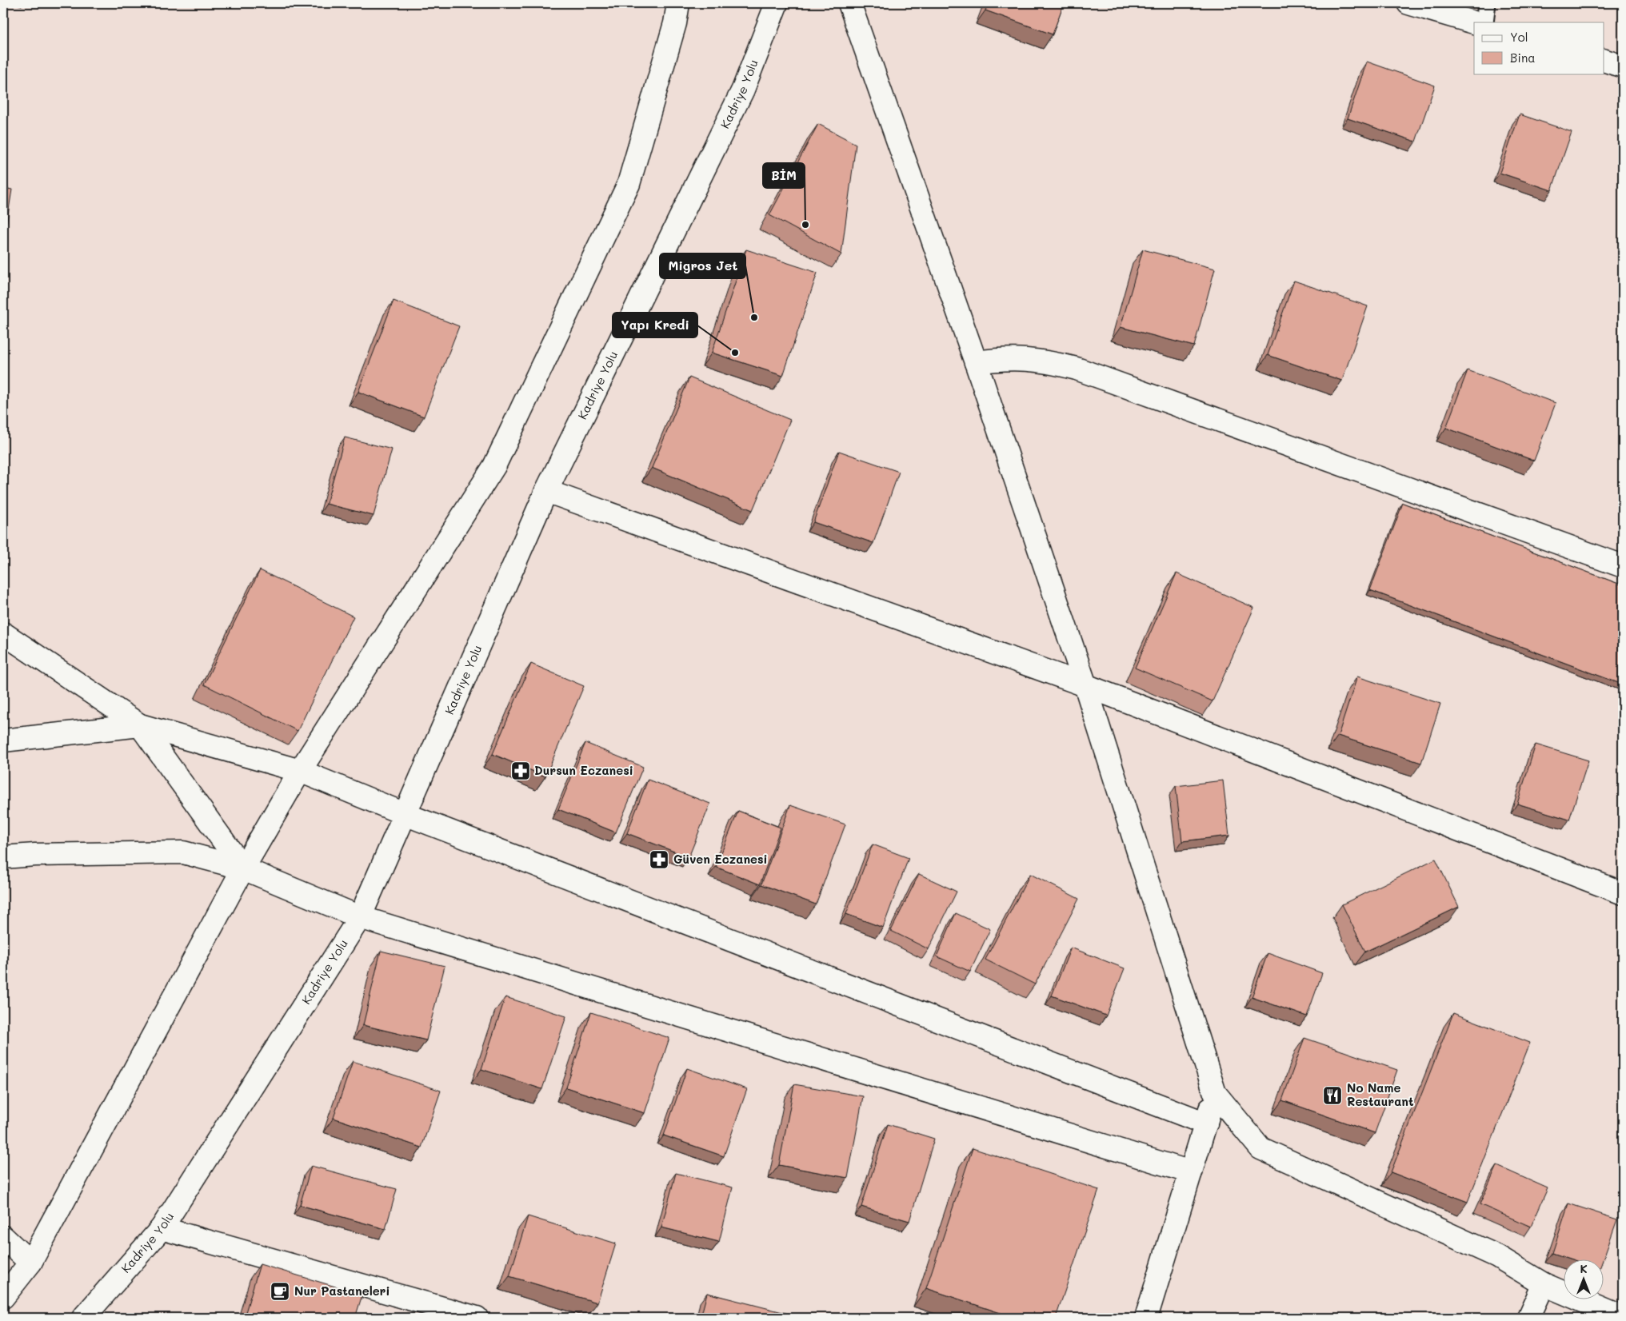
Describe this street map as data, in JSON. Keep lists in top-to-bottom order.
{
  "streets": {
    "street": ["Kadriye Yolu"]
  },
  "places": {
    "other": ["BİM", "Migros Jet", "Yapı Kredi"],
    "pharmacy": ["Dursun Eczanesi", "Güven Eczanesi"],
    "restaurant": ["No Name Restaurant"],
    "cafe": ["Nur Pastaneleri"]
  },
  "legend": ["Yol", "Bina"],
  "north": "top"
}
